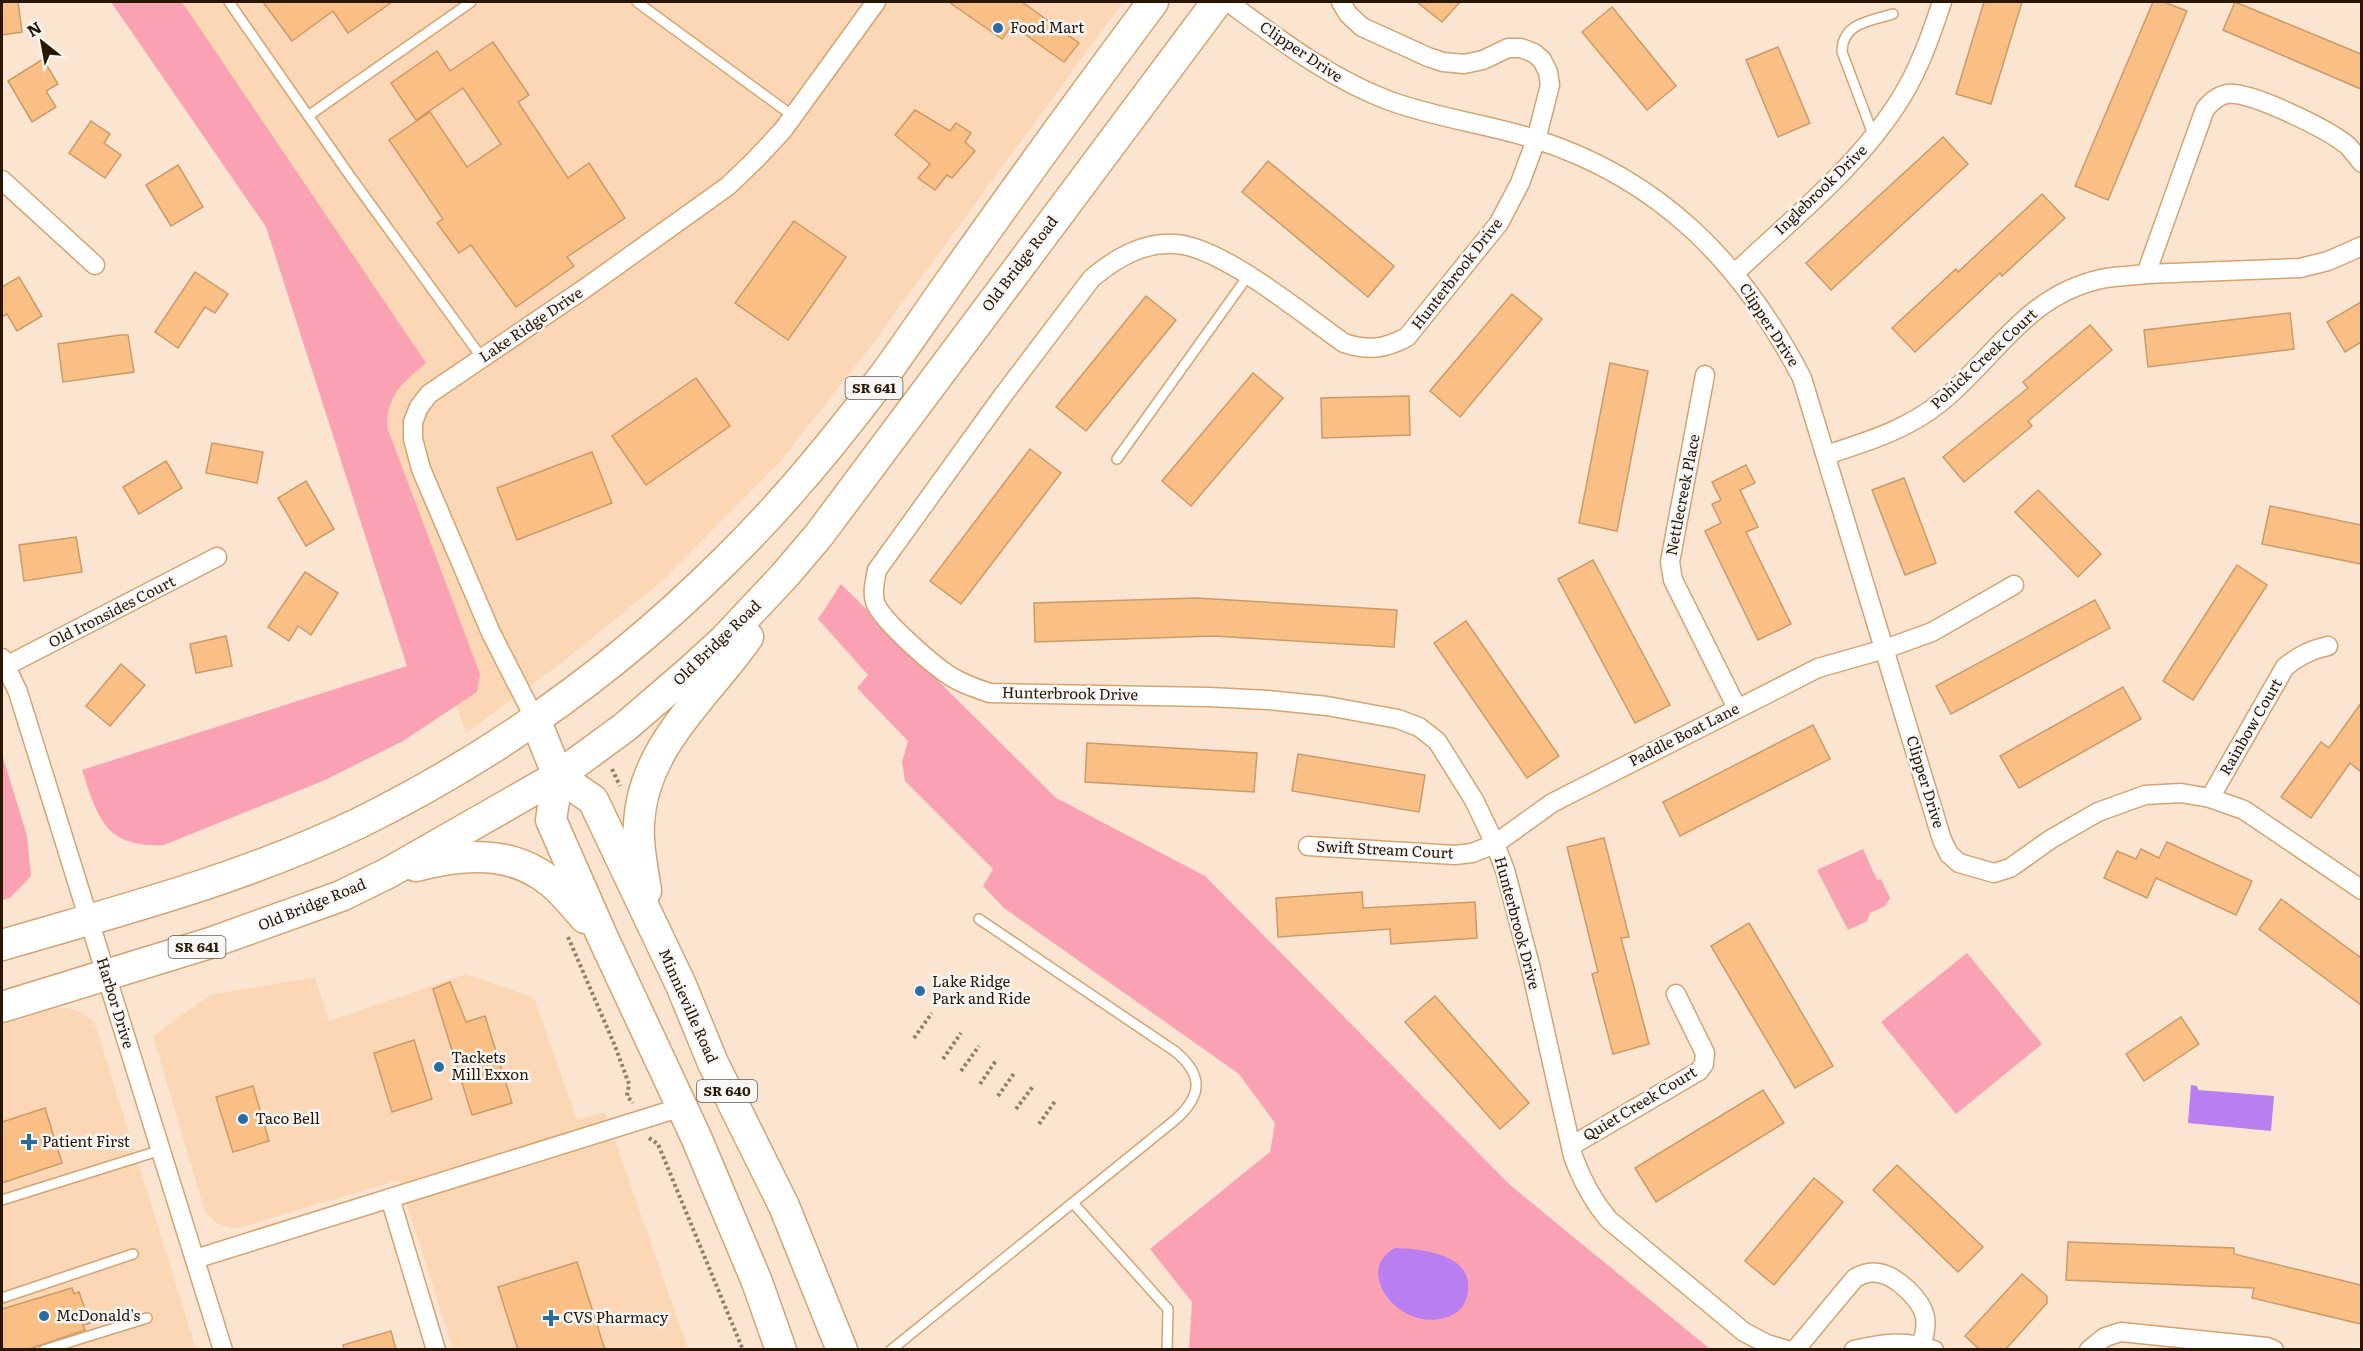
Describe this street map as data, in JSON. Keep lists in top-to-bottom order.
{
  "streets": {
    "main road": [
      "Old Bridge Road",
      "SR 641",
      "Minnieville Road",
      "SR 640"
    ],
    "street": [
      "Clipper Drive",
      "Inglebrook Drive",
      "Hunterbrook Drive",
      "Lake Ridge Drive",
      "Pohick Creek Court",
      "Nettlecreek Place",
      "Old Ironsides Court",
      "Rainbow Court",
      "Paddle Boat Lane",
      "Swift Stream Court",
      "Harbor Drive",
      "Quiet Creek Court"
    ]
  },
  "crossings": [
    ["Clipper Drive", "Inglebrook Drive"],
    ["Clipper Drive", "Hunterbrook Drive"],
    ["Clipper Drive", "Pohick Creek Court"],
    ["Clipper Drive", "Rainbow Court"],
    ["Clipper Drive", "Paddle Boat Lane"],
    ["Old Bridge Road", "Harbor Drive"],
    ["Old Bridge Road", "Minnieville Road"],
    ["Old Bridge Road", "SR 640"],
    ["Hunterbrook Drive", "Paddle Boat Lane"],
    ["Hunterbrook Drive", "Swift Stream Court"],
    ["Hunterbrook Drive", "Quiet Creek Court"],
    ["Lake Ridge Drive", "SR 641"],
    ["SR 641", "Harbor Drive"],
    ["Nettlecreek Place", "Paddle Boat Lane"],
    ["Old Ironsides Court", "Harbor Drive"],
    ["Paddle Boat Lane", "Swift Stream Court"],
    ["Minnieville Road", "SR 640"]
  ],
  "places": {
    "other": [
      "Food Mart",
      "Lake Ridge Park and Ride",
      "Tackets Mill Exxon",
      "Taco Bell",
      "McDonald's"
    ],
    "health": ["Patient First", "CVS Pharmacy"]
  },
  "north": "top left"
}
